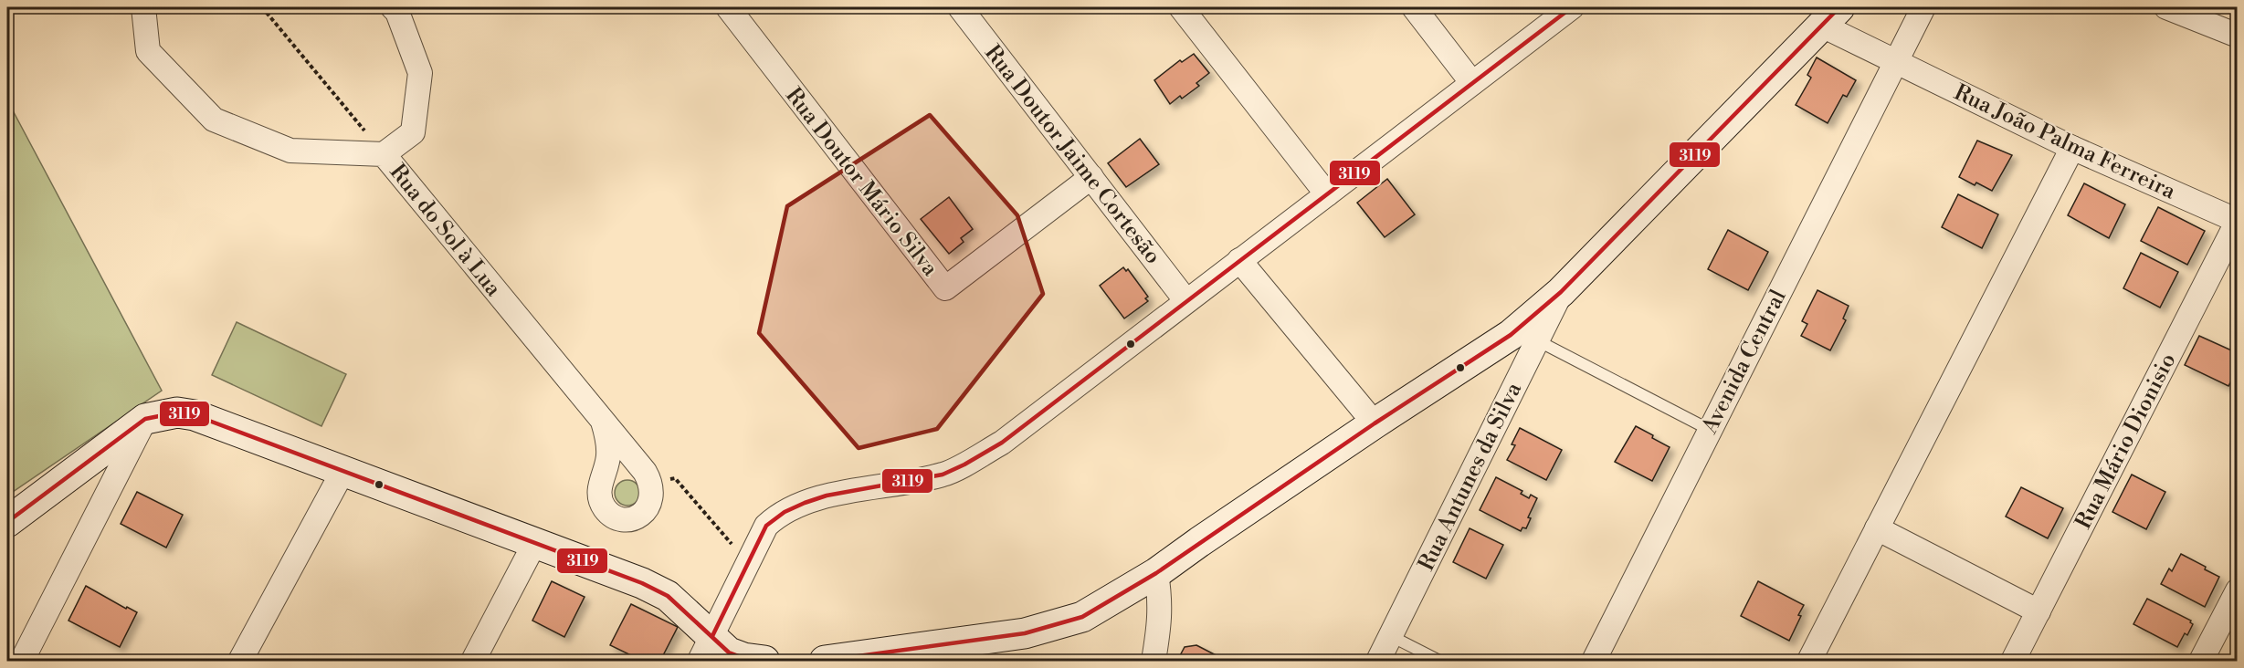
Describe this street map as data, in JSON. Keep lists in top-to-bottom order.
{
  "streets": {
    "street": [
      "Rua João Palma Ferreira",
      "Rua Doutor Jaime Cortesão",
      "Rua Doutor Mário Silva",
      "Rua do Sol à Lua",
      "Avenida Central",
      "Rua Mário Dionisio",
      "Rua Antunes da Silva"
    ]
  },
  "crossings": [
    ["Rua João Palma Ferreira", "Avenida Central"],
    ["Rua João Palma Ferreira", "Rua Mário Dionisio"],
    ["Rua Doutor Jaime Cortesão", "Rua Doutor Mário Silva"]
  ],
  "lines": ["transit line 3119"]
}
